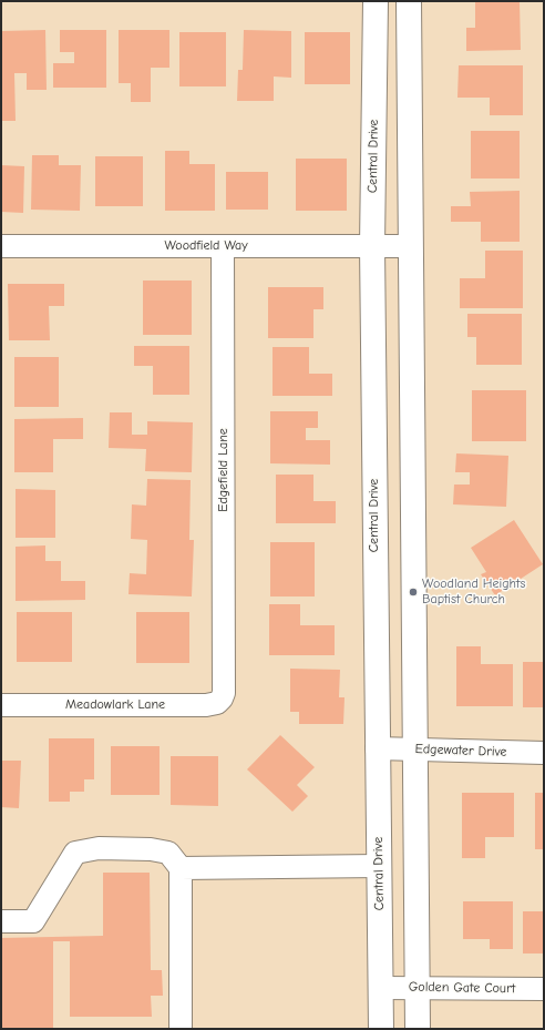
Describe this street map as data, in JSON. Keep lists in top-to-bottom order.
{
  "streets": {
    "main road": ["Central Drive"],
    "street": [
      "Woodfield Way",
      "Edgefield Lane",
      "Meadowlark Lane",
      "Edgewater Drive",
      "Golden Gate Court"
    ]
  },
  "crossings": [
    ["Central Drive", "Woodfield Way"],
    ["Central Drive", "Edgewater Drive"],
    ["Central Drive", "Golden Gate Court"],
    ["Woodfield Way", "Edgefield Lane"],
    ["Edgefield Lane", "Meadowlark Lane"]
  ],
  "places": ["Woodland Heights Baptist Church"]
}
